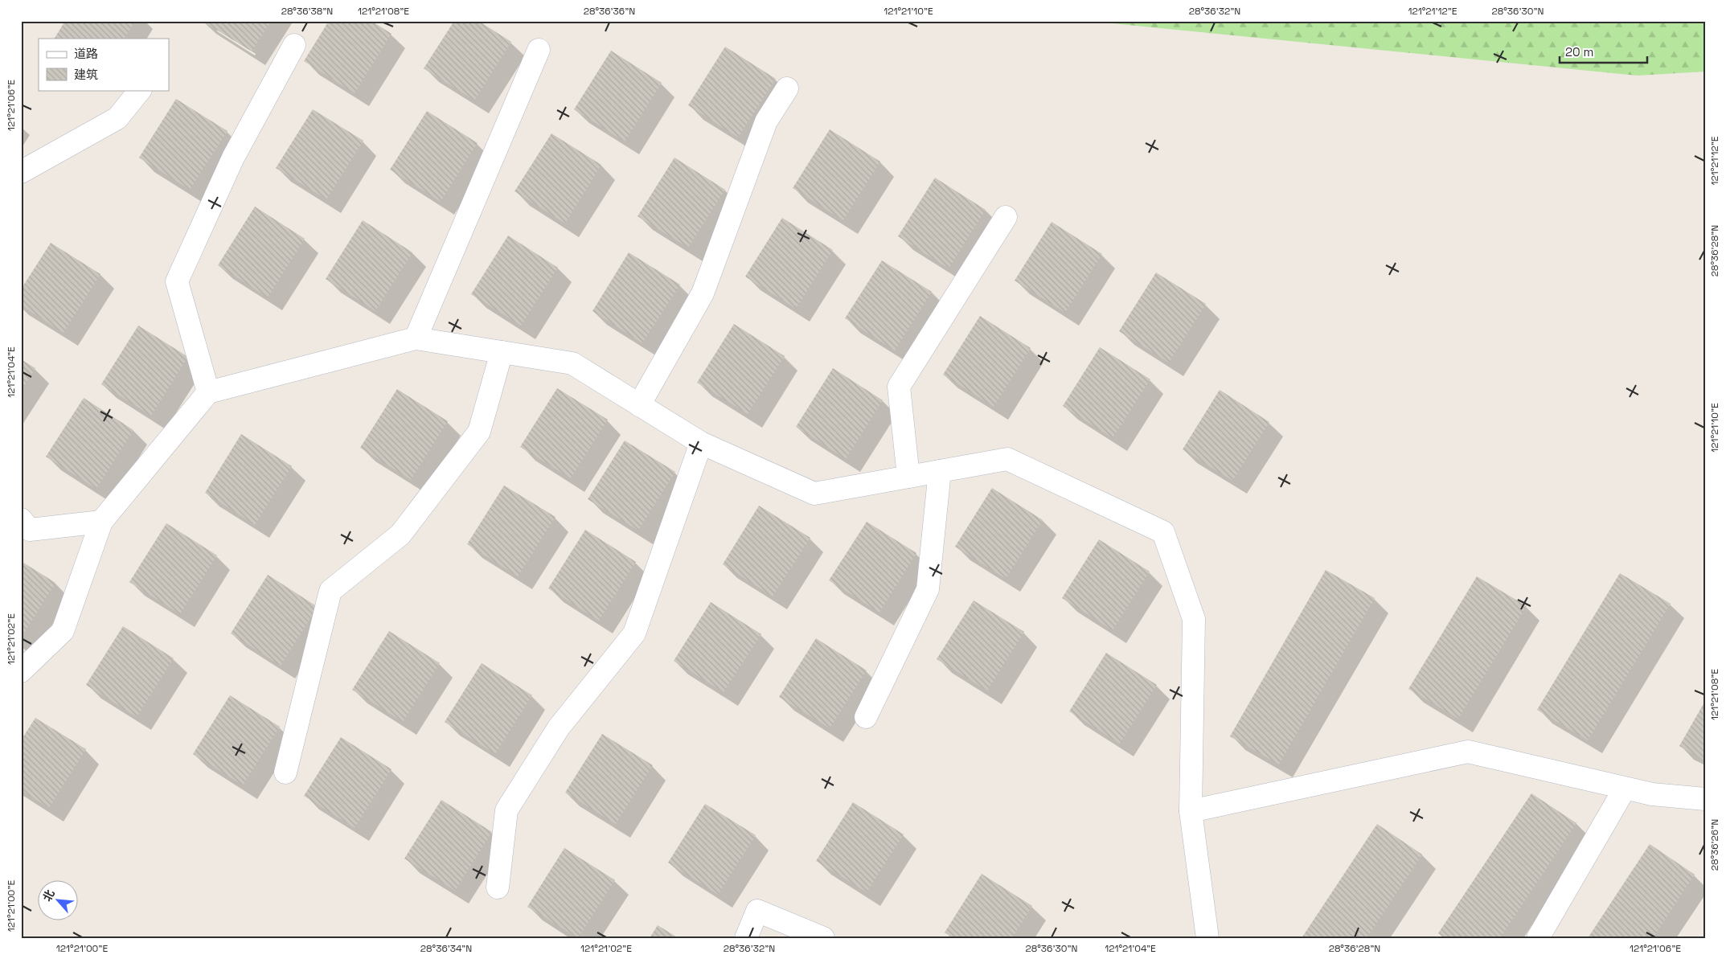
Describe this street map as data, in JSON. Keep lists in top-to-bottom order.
{
  "legend": ["道路", "建筑"],
  "scale_bar": "20 m",
  "north": "top left",
  "coordinates": [
    "28°36'38\"N",
    "121°21'08\"E",
    "28°36'36\"N",
    "121°21'10\"E",
    "28°36'32\"N",
    "121°21'12\"E",
    "28°36'30\"N",
    "121°21'06\"E",
    "28°36'28\"N",
    "121°21'04\"E",
    "121°21'02\"E",
    "28°36'26\"N",
    "121°21'00\"E",
    "28°36'34\"N"
  ]
}
